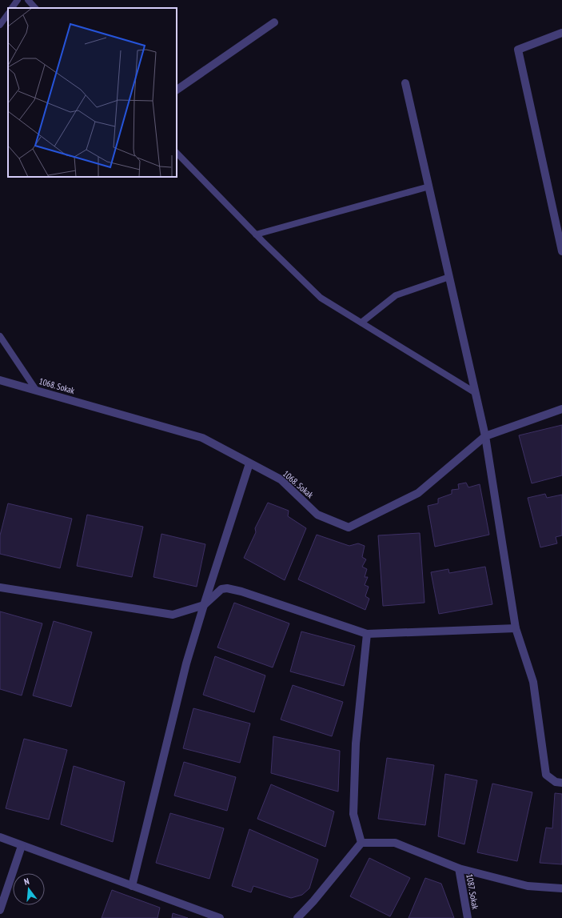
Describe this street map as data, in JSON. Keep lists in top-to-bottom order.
{
  "streets": {
    "street": ["1068. Sokak", "1087. Sokak"]
  },
  "north": "top"
}
